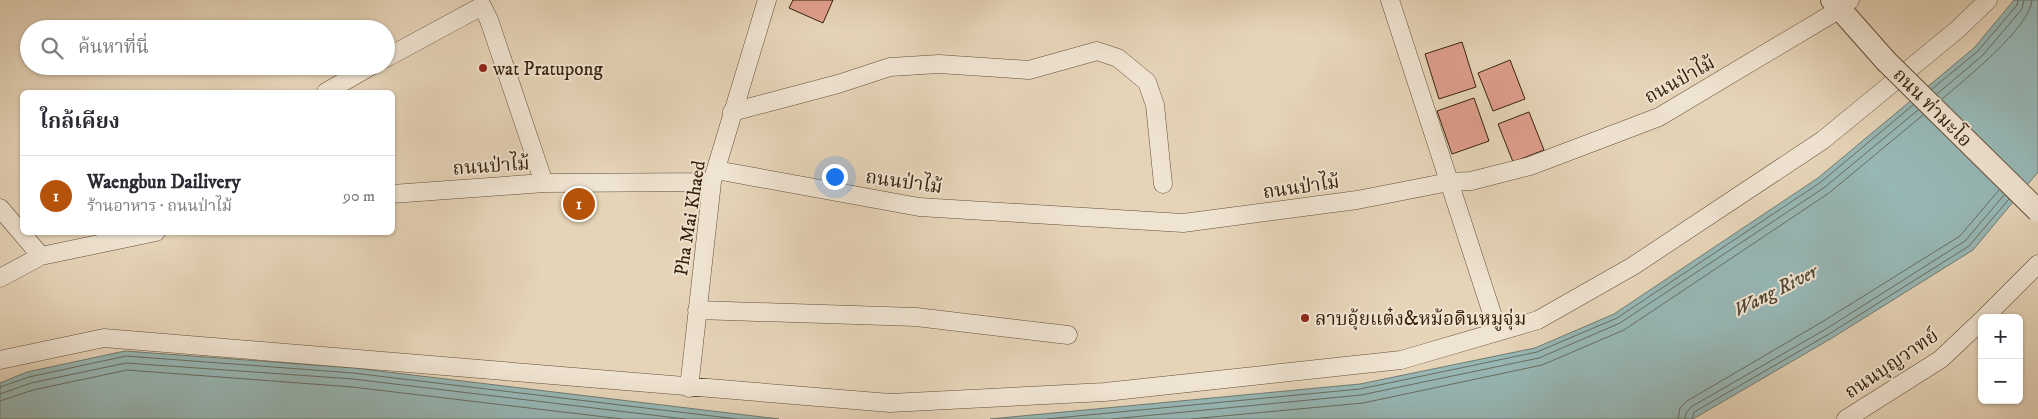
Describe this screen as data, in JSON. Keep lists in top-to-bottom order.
{
  "streets": {
    "street": [
      "ถนนป่าไม้",
      "ถนน ท่ามะโอ",
      "Pha Mai Khaed",
      "ถนนบุญวาทย์"
    ]
  },
  "crossings": [
    ["ถนนป่าไม้", "ถนน ท่ามะโอ"],
    ["ถนนป่าไม้", "Pha Mai Khaed"]
  ],
  "water": ["Wang River"],
  "places": ["wat Pratupong", "ลาบอุ้ยแต๋ง&หม้อดินหมูจุ่ม"],
  "page": {
    "search": "ค้นหาที่นี่",
    "heading": "ใกล้เคียง",
    "list": [
      {
        "mark": "1",
        "name": "Waengbun Dailivery",
        "note": "ร้านอาหาร · ถนนป่าไม้",
        "value": "90 m"
      }
    ],
    "pins": "1",
    "map_buttons": ["+", "−"]
  }
}
